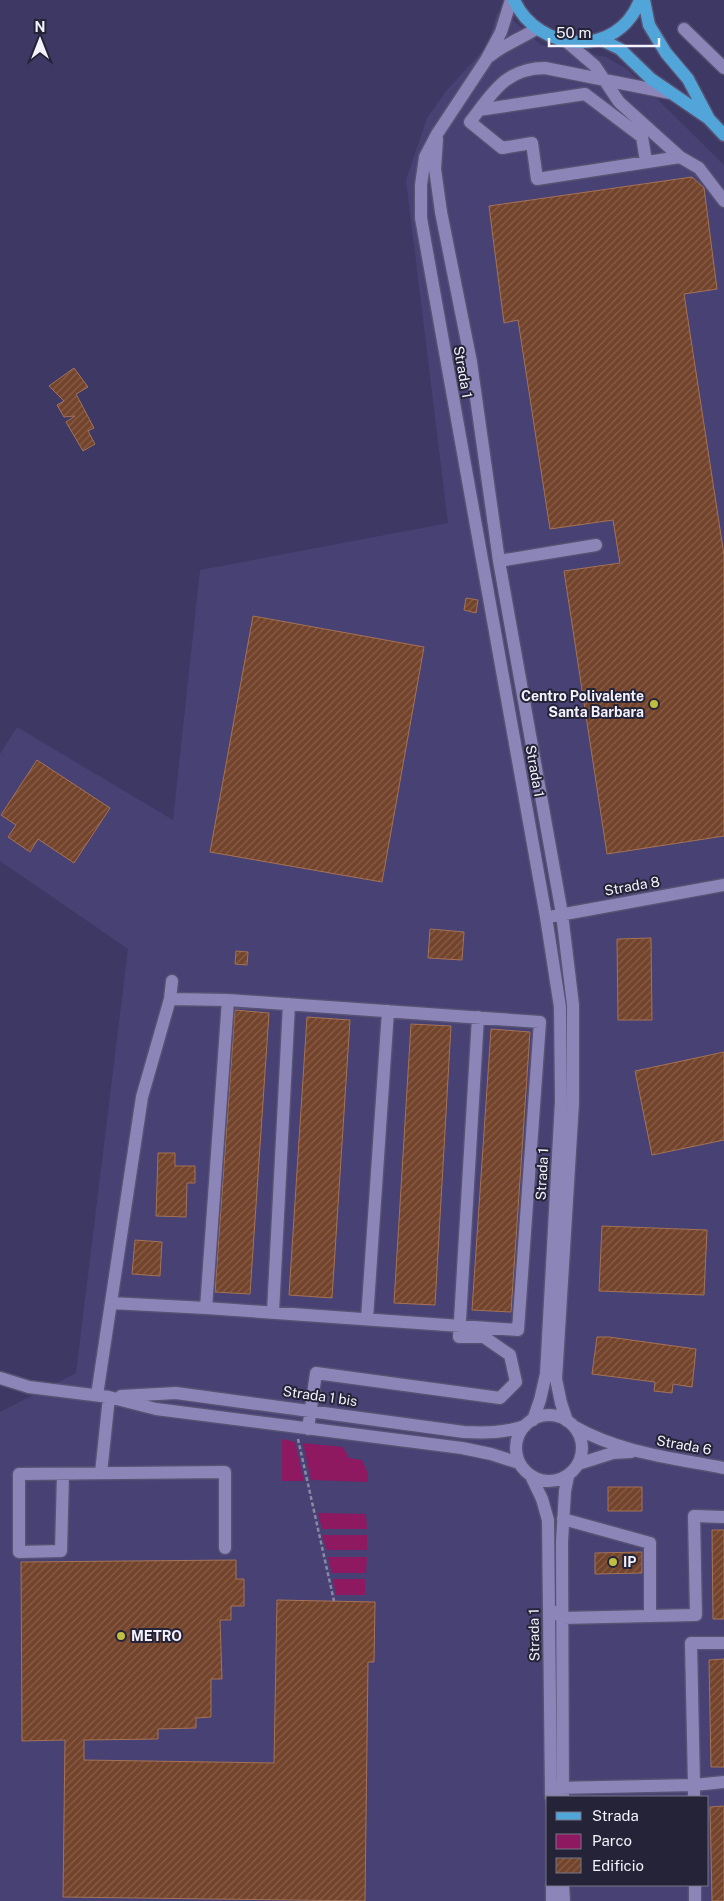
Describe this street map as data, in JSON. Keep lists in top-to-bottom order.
{
  "streets": {
    "street": [
      "Strada 1",
      "Strada 8",
      "Strada 1 bis",
      "Strada 6"
    ]
  },
  "crossings": [
    ["Strada 1", "Strada 8"],
    ["Strada 1", "Strada 1 bis"],
    ["Strada 1", "Strada 6"],
    ["Strada 1 bis", "Strada 6"]
  ],
  "places": ["Centro Polivalente Santa Barbara", "IP", "METRO"],
  "legend": ["Strada", "Parco", "Edificio"],
  "scale_bar": "50 m",
  "north": "top"
}
